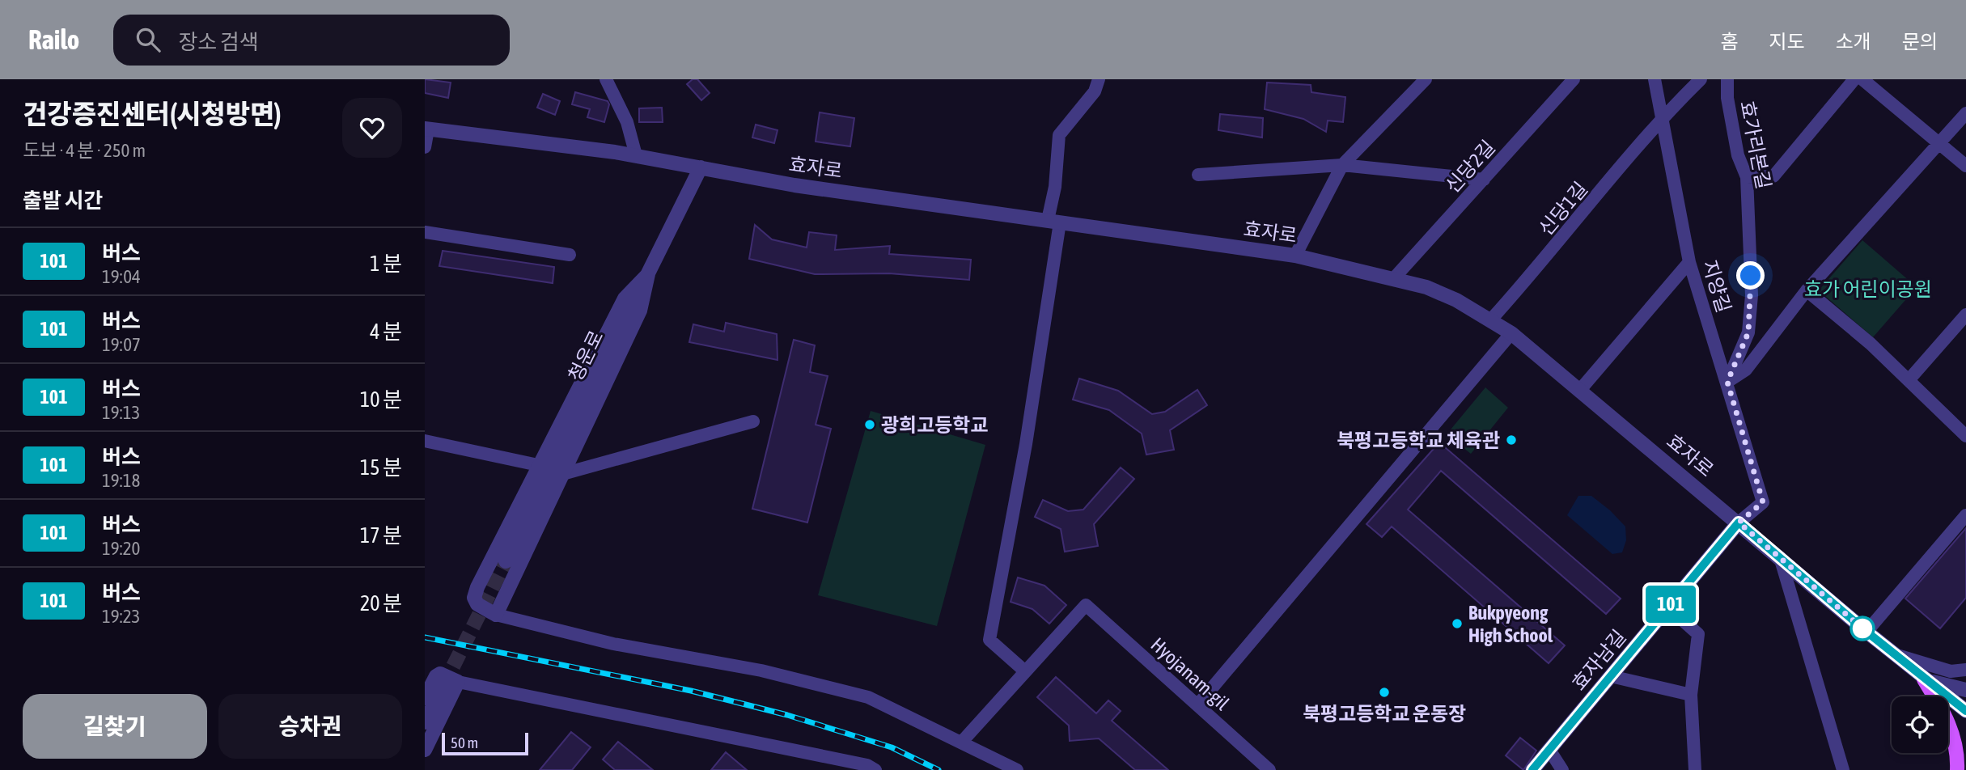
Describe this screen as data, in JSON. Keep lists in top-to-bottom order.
{
  "streets": {
    "street": [
      "효가리본길",
      "신당2길",
      "효자로",
      "신당1길",
      "지양길",
      "청운로",
      "효자남길",
      "Hyojanam-gil"
    ]
  },
  "crossings": [
    ["효가리본길", "지양길"],
    ["신당2길", "효자로"],
    ["효자로", "신당1길"],
    ["효자로", "지양길"],
    ["효자로", "청운로"],
    ["효자로", "효자남길"],
    ["신당1길", "지양길"],
    ["지양길", "효자남길"]
  ],
  "parks": ["효가 어린이공원"],
  "places": [
    "광희고등학교",
    "북평고등학교 체육관",
    "Bukpyeong High School",
    "북평고등학교 운동장"
  ],
  "lines": ["bus line 101"],
  "scale_bar": "50 m",
  "page": {
    "header": "Railo",
    "search": "장소 검색",
    "nav": [
      "홈",
      "지도",
      "소개",
      "문의"
    ],
    "heading": [
      ["건강증진센터(시청방면)", "도보 · 4 분 · 250 m"],
      "출발 시간"
    ],
    "on_map": "101",
    "list": [
      {
        "mark": "101",
        "name": "버스",
        "note": "19:04",
        "value": "1 분"
      },
      {
        "mark": "101",
        "name": "버스",
        "note": "19:07",
        "value": "4 분"
      },
      {
        "mark": "101",
        "name": "버스",
        "note": "19:13",
        "value": "10 분"
      },
      {
        "mark": "101",
        "name": "버스",
        "note": "19:18",
        "value": "15 분"
      },
      {
        "mark": "101",
        "name": "버스",
        "note": "19:20",
        "value": "17 분"
      },
      {
        "mark": "101",
        "name": "버스",
        "note": "19:23",
        "value": "20 분"
      }
    ],
    "buttons": ["길찾기", "승차권"],
    "scale": "50 m"
  }
}
